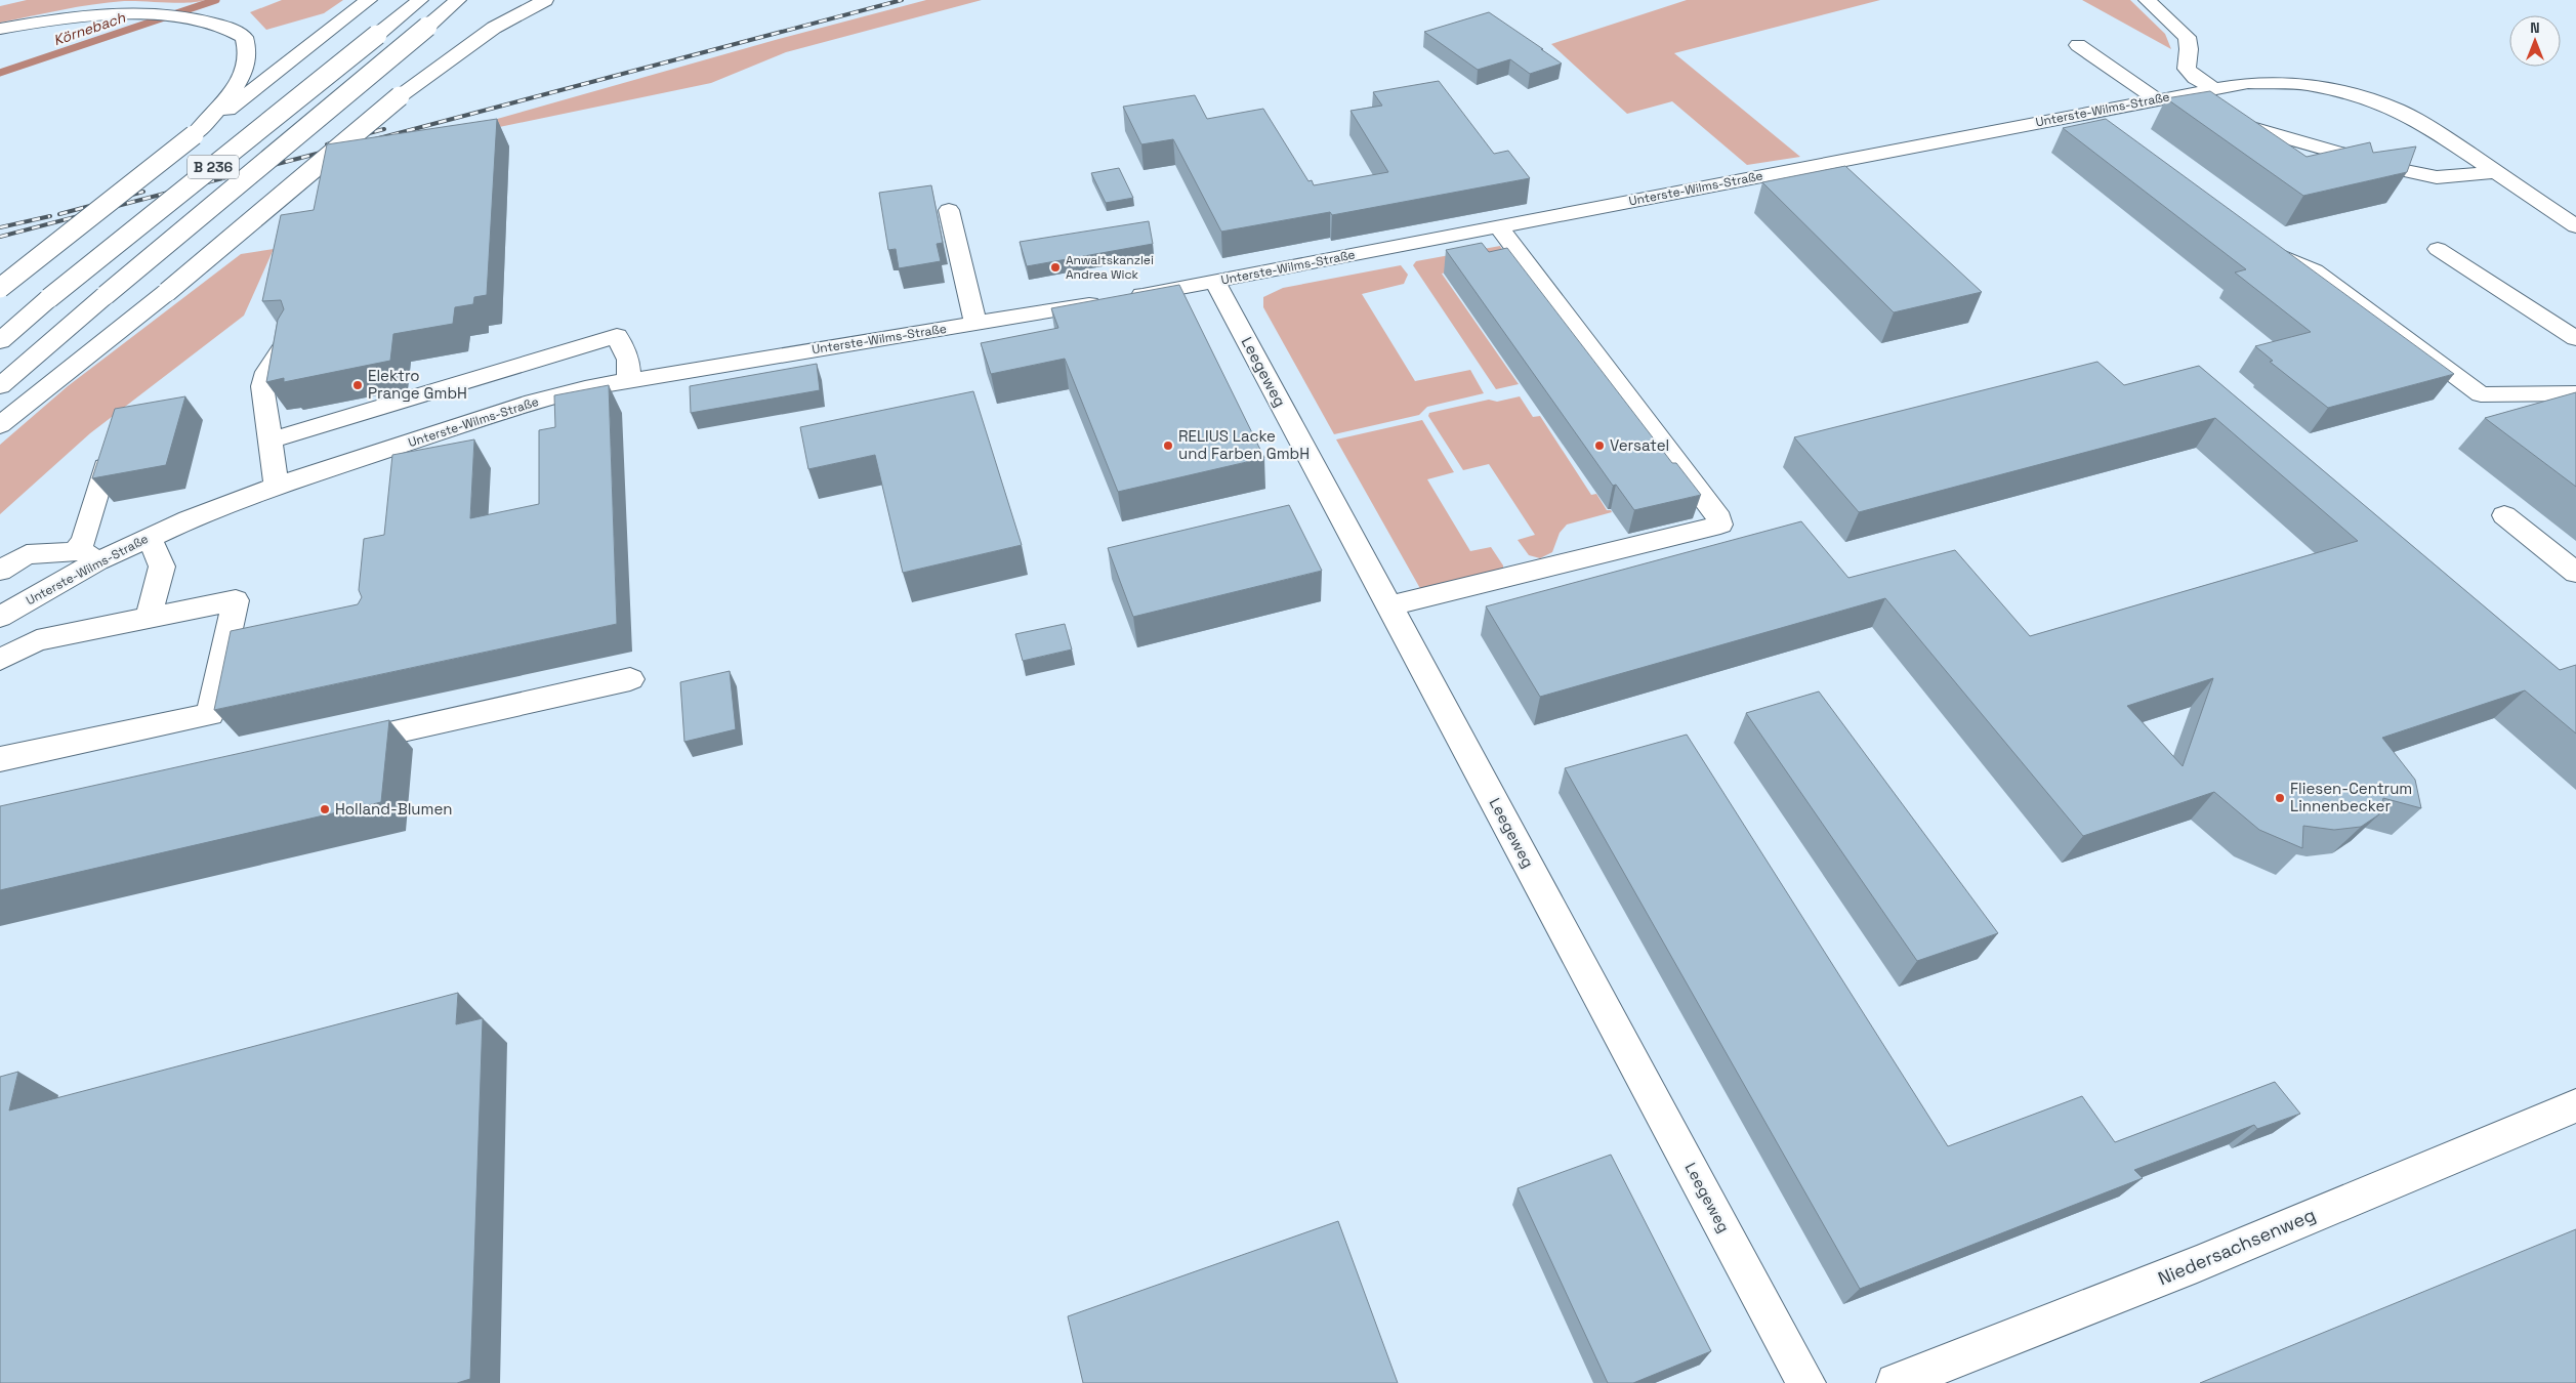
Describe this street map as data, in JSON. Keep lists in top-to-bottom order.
{
  "streets": {
    "main road": [
      "Unterste-Wilms-Straße",
      "B 236",
      "Leegeweg",
      "Niedersachsenweg"
    ]
  },
  "crossings": [
    ["Unterste-Wilms-Straße", "Leegeweg"]
  ],
  "water": ["Körnebach"],
  "places": [
    "Anwaltskanzlei Andrea Wick",
    "Elektro Prange GmbH",
    "RELIUS Lacke und Farben GmbH",
    "Versatel",
    "Fliesen-Centrum Linnenbecker",
    "Holland-Blumen"
  ],
  "north": "top"
}
